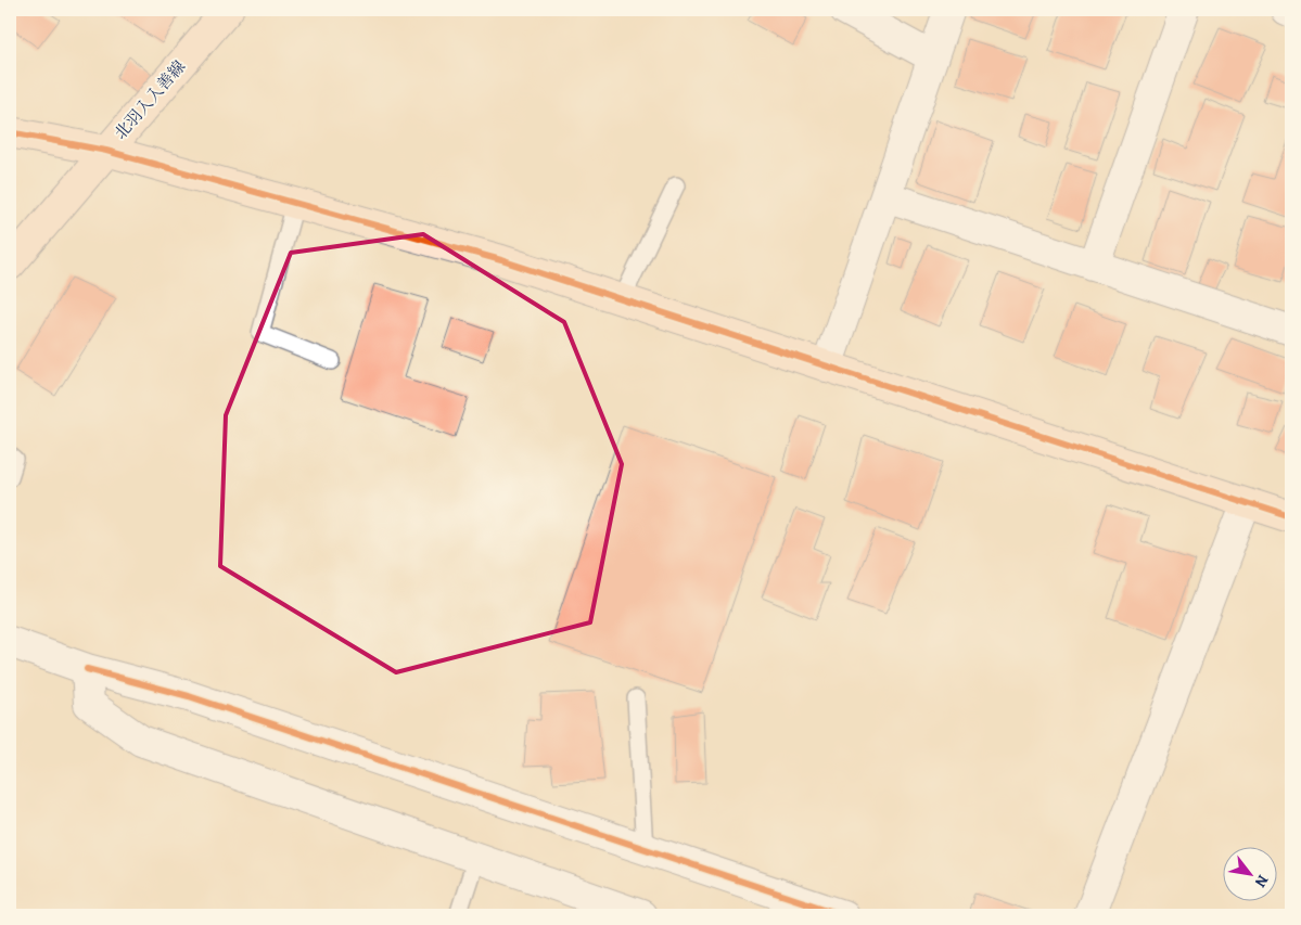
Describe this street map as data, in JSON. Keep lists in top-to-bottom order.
{
  "streets": {
    "street": ["北羽入入善線"]
  },
  "north": "bottom right"
}
